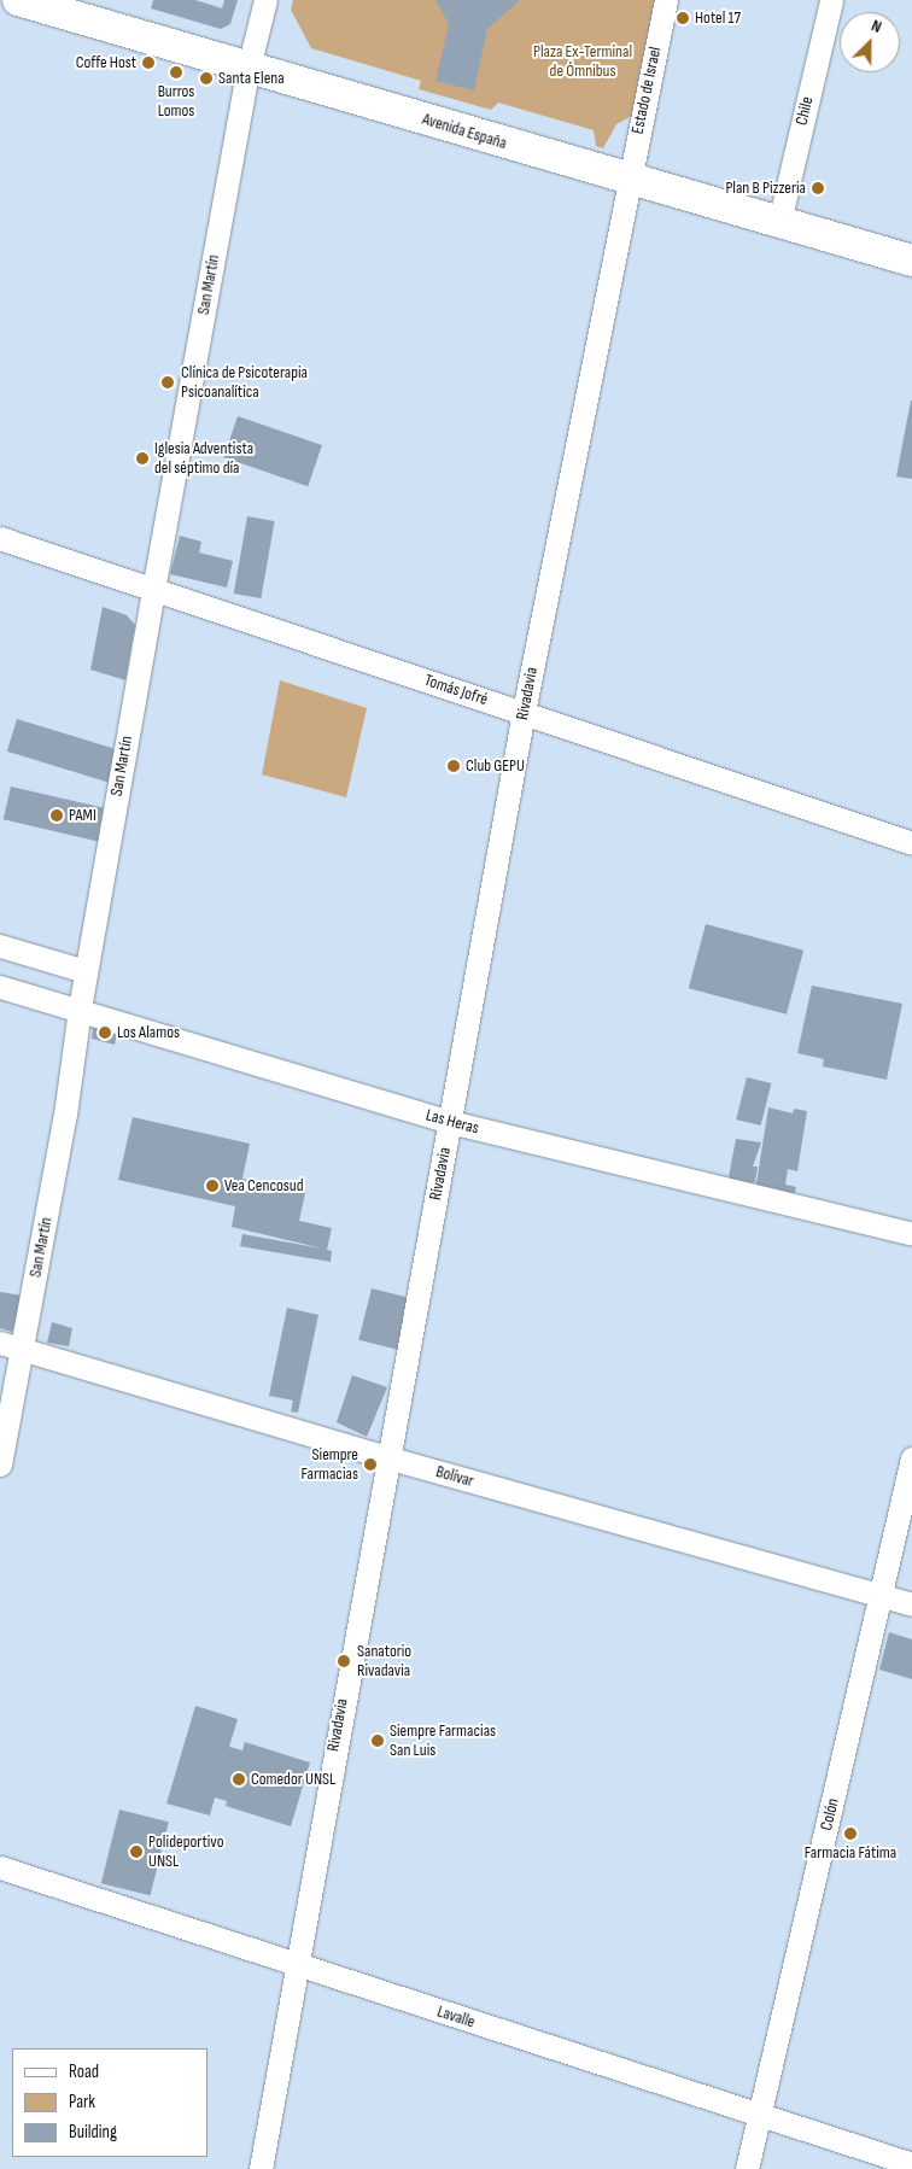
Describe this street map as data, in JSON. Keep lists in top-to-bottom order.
{
  "streets": {
    "main road": ["Avenida España"],
    "street": [
      "Estado de Israel",
      "Chile",
      "San Martín",
      "Tomás Jofré",
      "Rivadavia",
      "Las Heras",
      "Bolívar",
      "Colón",
      "Lavalle"
    ]
  },
  "crossings": [
    ["Estado de Israel", "Avenida España"],
    ["Estado de Israel", "Rivadavia"],
    ["Chile", "Avenida España"],
    ["Avenida España", "San Martín"],
    ["Avenida España", "Rivadavia"],
    ["San Martín", "Tomás Jofré"],
    ["San Martín", "Las Heras"],
    ["San Martín", "Bolívar"],
    ["Tomás Jofré", "Rivadavia"],
    ["Rivadavia", "Las Heras"],
    ["Rivadavia", "Bolívar"],
    ["Rivadavia", "Lavalle"],
    ["Bolívar", "Colón"],
    ["Colón", "Lavalle"]
  ],
  "parks": ["Plaza Ex-Terminal de Ómnibus"],
  "places": [
    "Hotel 17",
    "Coffe Host",
    "Burros Lomos",
    "Santa Elena",
    "Plan B Pizzeria",
    "Clínica de Psicoterapia Psicoanalítica",
    "Iglesia Adventista del séptimo día",
    "Club GEPU",
    "PAMI",
    "Los Alamos",
    "Vea Cencosud",
    "Siempre Farmacias",
    "Sanatorio Rivadavia",
    "Siempre Farmacias San Luis",
    "Comedor UNSL",
    "Farmacia Fátima",
    "Polideportivo UNSL"
  ],
  "legend": ["Road", "Park", "Building"],
  "north": "top right"
}
